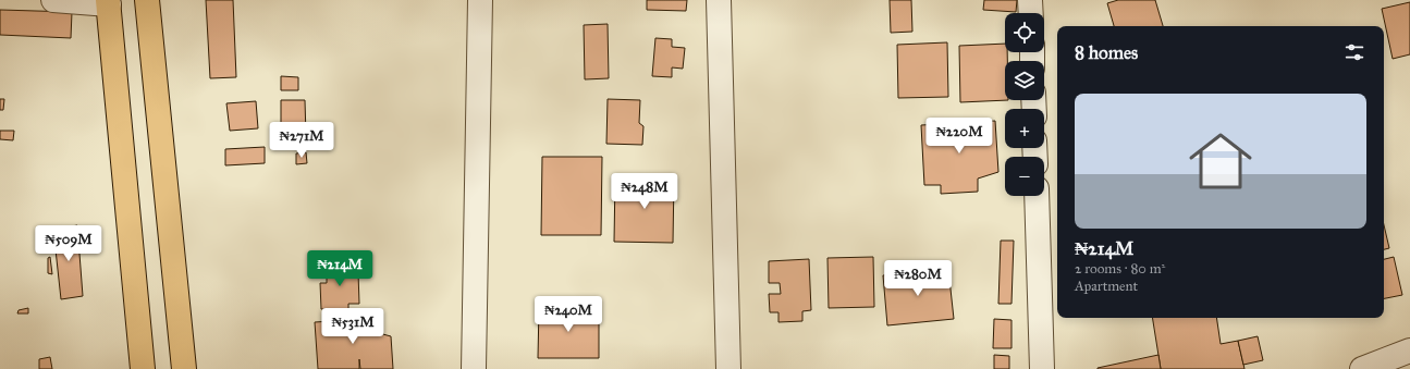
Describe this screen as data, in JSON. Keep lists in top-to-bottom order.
{
  "page": {
    "map_buttons": ["+", "−"],
    "heading": "8 homes",
    "list": [
      {
        "name": "₦214M",
        "note": "2 rooms · 80 m² · Apartment"
      }
    ],
    "price": [
      "₦220M",
      "₦271M",
      "₦248M",
      "₦509M",
      "₦214M",
      "₦280M",
      "₦240M",
      "₦531M"
    ]
  }
}
